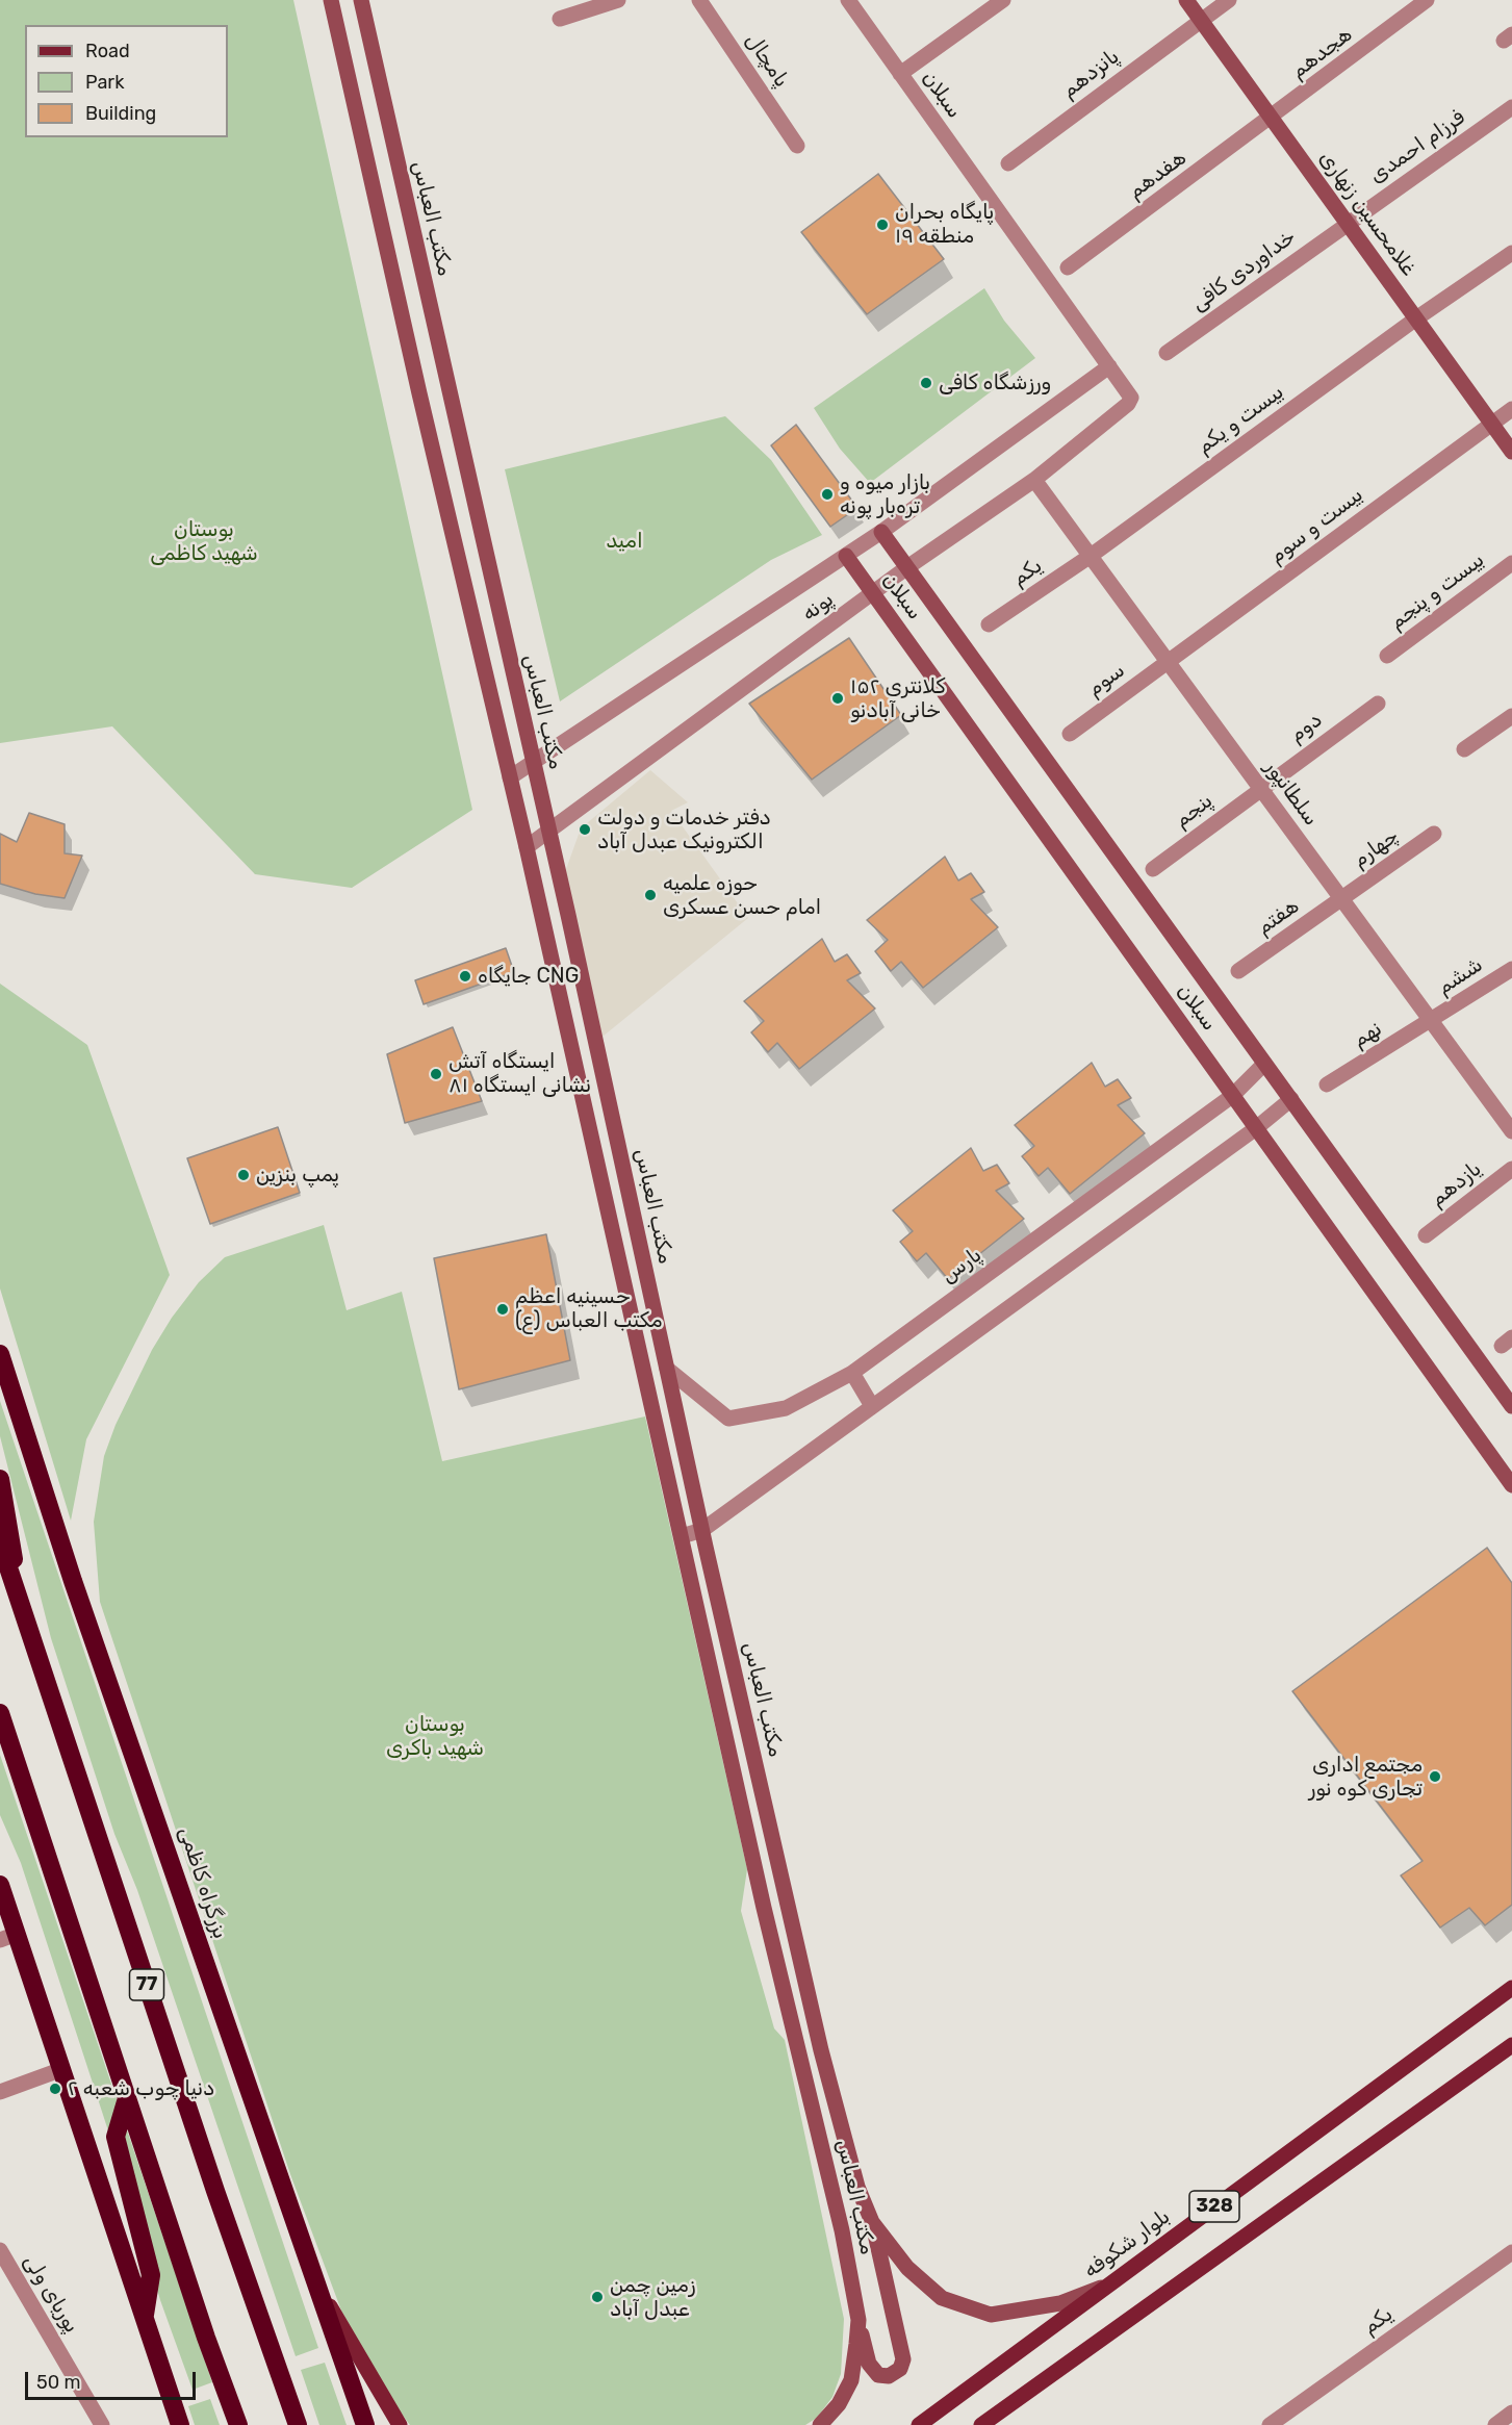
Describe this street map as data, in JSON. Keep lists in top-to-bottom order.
{
  "streets": {
    "highway": ["بزرگراه کاظمی", "77"],
    "main road": [
      "سبلان",
      "غلامحسین زنهاری",
      "مکتب العباس",
      "328",
      "بلوار شکوفه"
    ],
    "street": [
      "هجدهم",
      "پامچال",
      "پانزدهم",
      "فرزام احمدی",
      "هفدهم",
      "خداوردی کافی",
      "بیست و یکم",
      "بیست و سوم",
      "یکم",
      "بیست و پنجم",
      "پونه",
      "سوم",
      "دوم",
      "سلطانپور",
      "پنجم",
      "چهارم",
      "هفتم",
      "ششم",
      "نهم",
      "یازدهم",
      "پارس",
      "پوریای ولی"
    ]
  },
  "crossings": [
    ["هجدهم", "هفدهم"],
    ["هجدهم", "غلامحسین زنهاری"],
    ["پانزدهم", "غلامحسین زنهاری"],
    ["سبلان", "پونه"],
    ["سبلان", "پارس"],
    ["فرزام احمدی", "غلامحسین زنهاری"],
    ["فرزام احمدی", "خداوردی کافی"],
    ["هفدهم", "غلامحسین زنهاری"],
    ["غلامحسین زنهاری", "خداوردی کافی"],
    ["غلامحسین زنهاری", "بیست و یکم"],
    ["غلامحسین زنهاری", "بیست و سوم"],
    ["مکتب العباس", "پونه"],
    ["مکتب العباس", "پارس"],
    ["مکتب العباس", "بلوار شکوفه"],
    ["بیست و یکم", "یکم"],
    ["بیست و یکم", "سلطانپور"],
    ["بیست و سوم", "سوم"],
    ["بیست و سوم", "سلطانپور"],
    ["یکم", "سلطانپور"],
    ["پونه", "سلطانپور"],
    ["سوم", "سلطانپور"],
    ["دوم", "سلطانپور"],
    ["دوم", "پنجم"],
    ["سلطانپور", "پنجم"],
    ["سلطانپور", "چهارم"],
    ["سلطانپور", "هفتم"],
    ["سلطانپور", "ششم"],
    ["سلطانپور", "نهم"],
    ["چهارم", "هفتم"],
    ["ششم", "نهم"]
  ],
  "parks": ["بوستان شهید کاظمی", "امید", "بوستان شهید باکری"],
  "places": [
    "پایگاه بحران منطقه ۱۹",
    "ورزشگاه کافی",
    "بازار میوه و تره‌بار پونه",
    "کلانتری ۱۵۲ خانی آبادنو",
    "دفتر خدمات و دولت الکترونیک عبدل آباد",
    "حوزه علمیه امام حسن عسکری",
    "جایگاه CNG",
    "ایستگاه آتش نشانی ایستگاه ۸۱",
    "پمپ بنزین",
    "حسینیه اعظم مکتب العباس (ع)",
    "مجتمع اداری تجاری کوه نور",
    "دنیا چوب شعبه ۲",
    "زمین چمن عبدل آباد"
  ],
  "legend": ["Road", "Park", "Building"],
  "scale_bar": "50 m"
}
